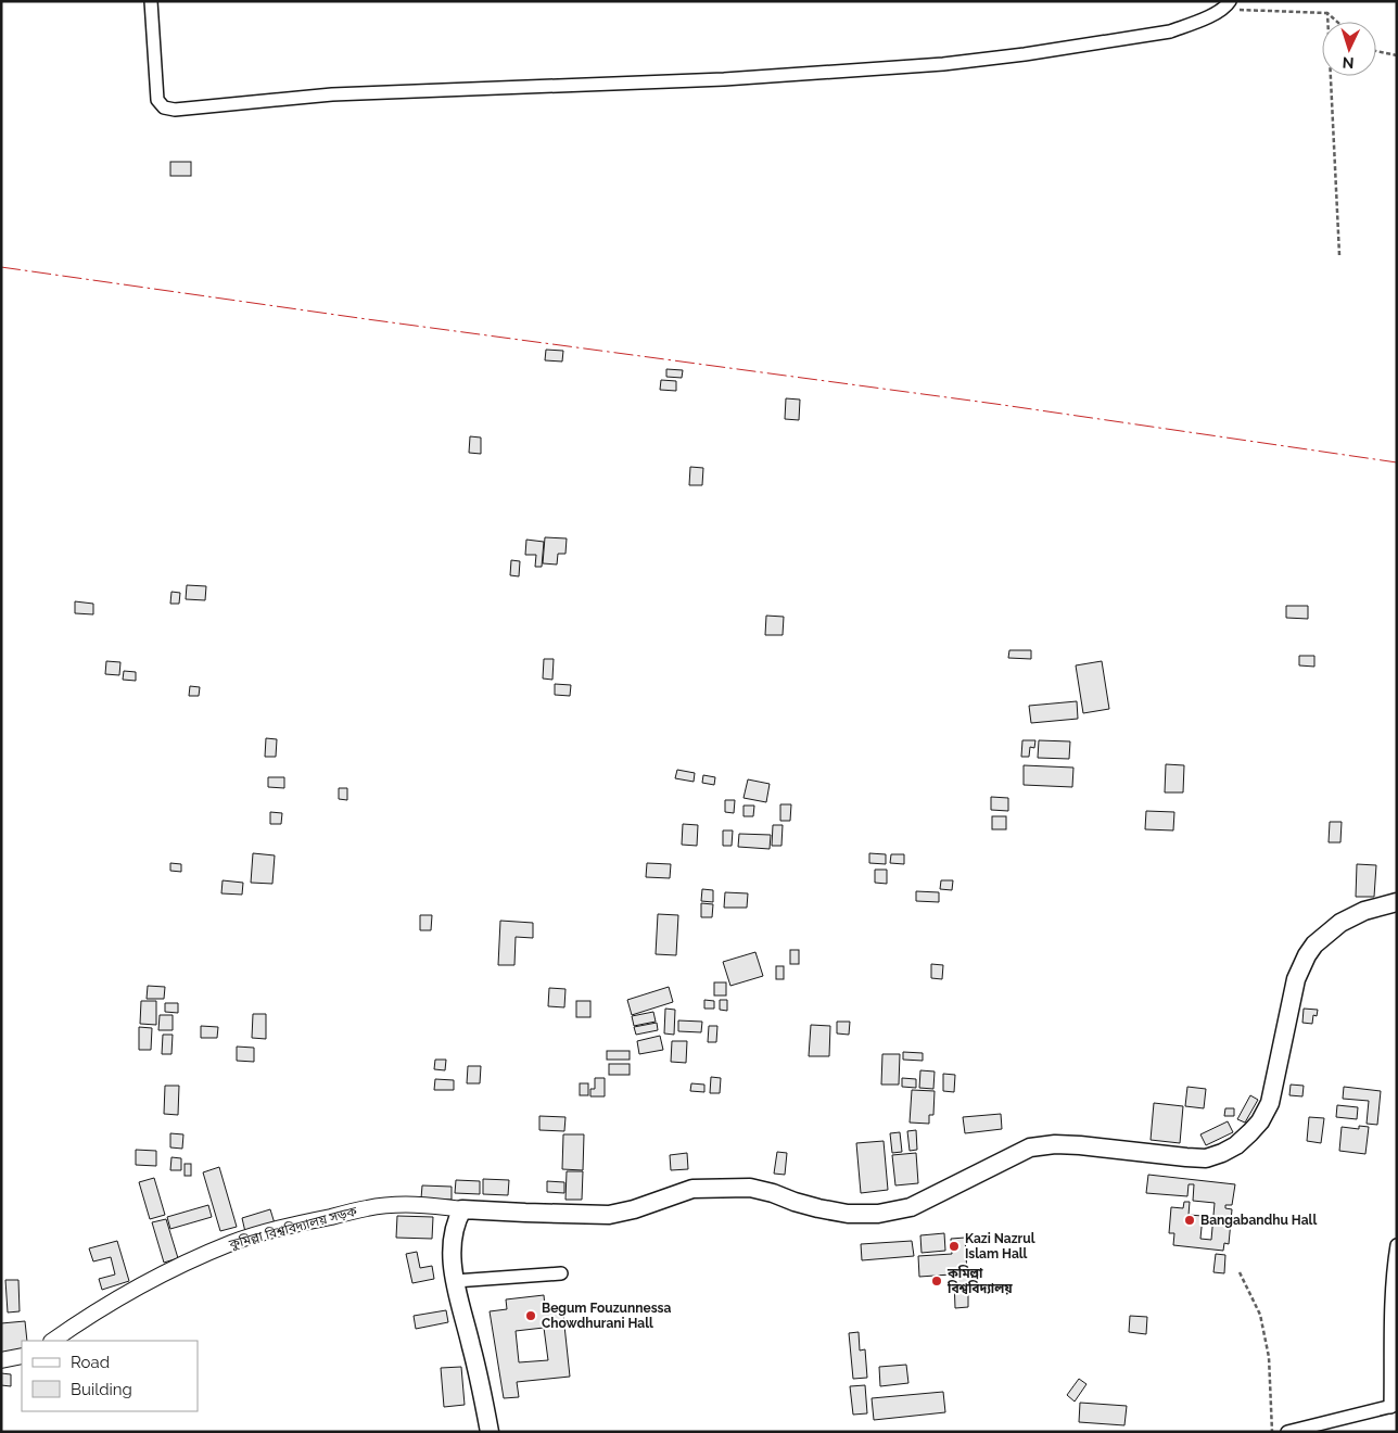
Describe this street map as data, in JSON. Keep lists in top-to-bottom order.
{
  "streets": {
    "street": ["কুমিল্লা বিশ্ববিদ্যালয় সড়ক"]
  },
  "places": [
    "Bangabandhu Hall",
    "Kazi Nazrul Islam Hall",
    "কুমিল্লা বিশ্ববিদ্যালয়",
    "Begum Fouzunnessa Chowdhurani Hall"
  ],
  "legend": ["Road", "Building"],
  "north": "bottom"
}
